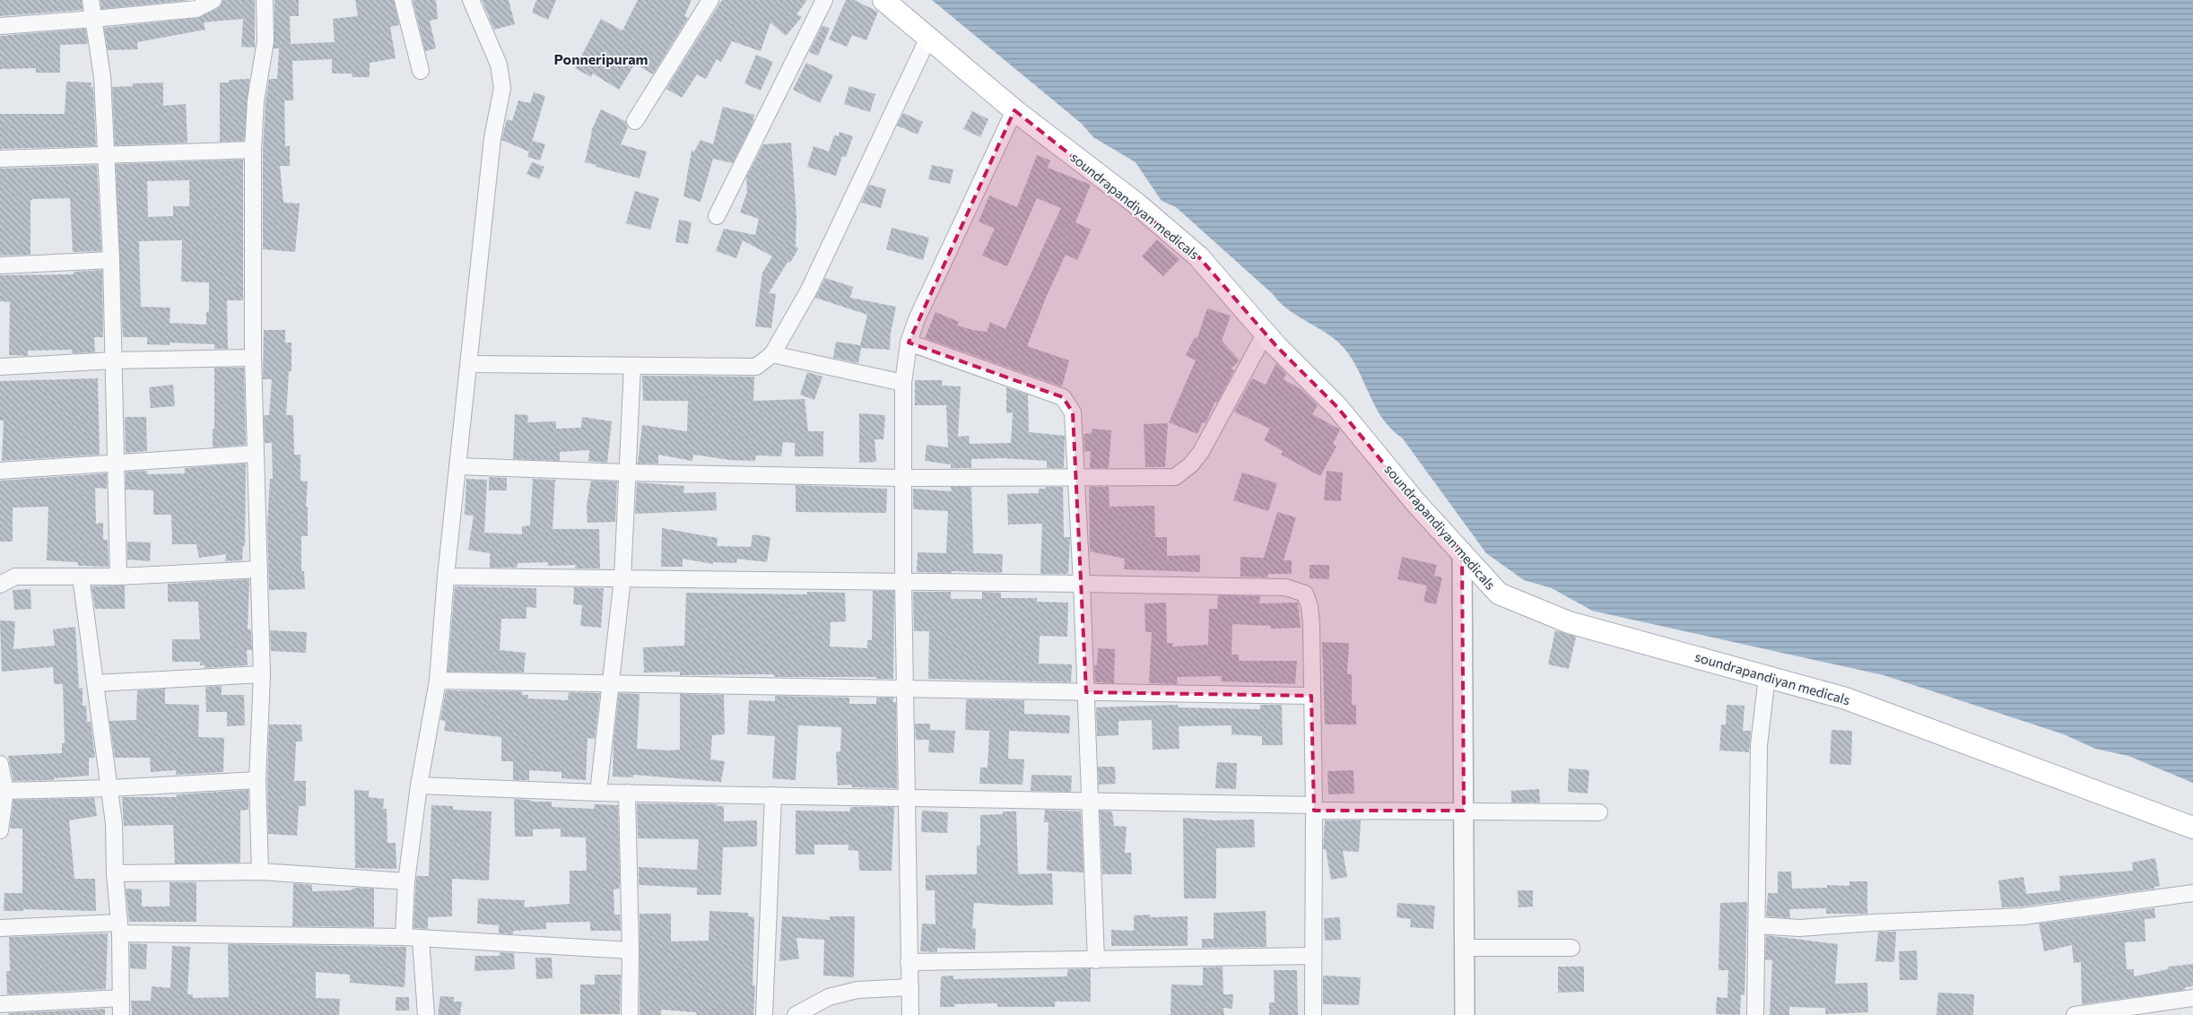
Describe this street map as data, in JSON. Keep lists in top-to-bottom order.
{
  "streets": {
    "main road": ["soundrapandiyan medicals"]
  },
  "districts": ["Ponneripuram"]
}
